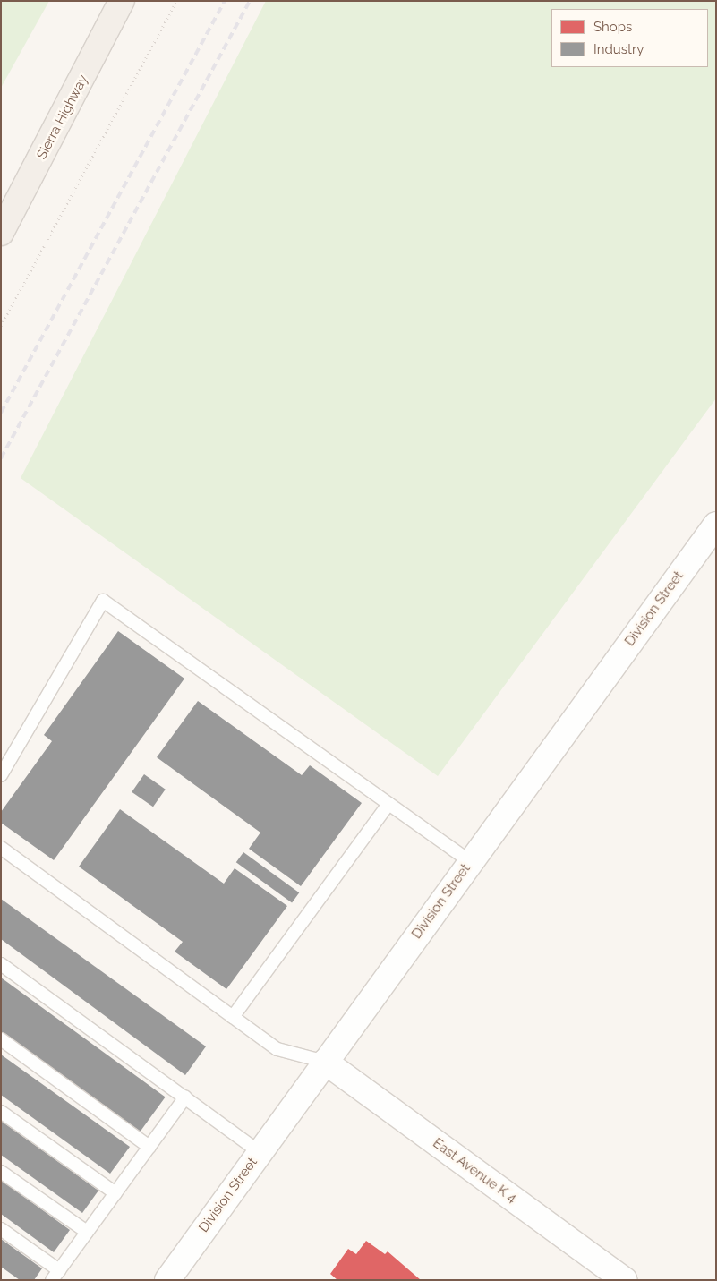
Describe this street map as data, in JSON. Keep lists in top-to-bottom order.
{
  "streets": {
    "main road": ["Sierra Highway", "Division Street", "East Avenue K 4"]
  },
  "crossings": [
    ["Division Street", "East Avenue K 4"]
  ],
  "legend": ["Shops", "Industry"]
}
